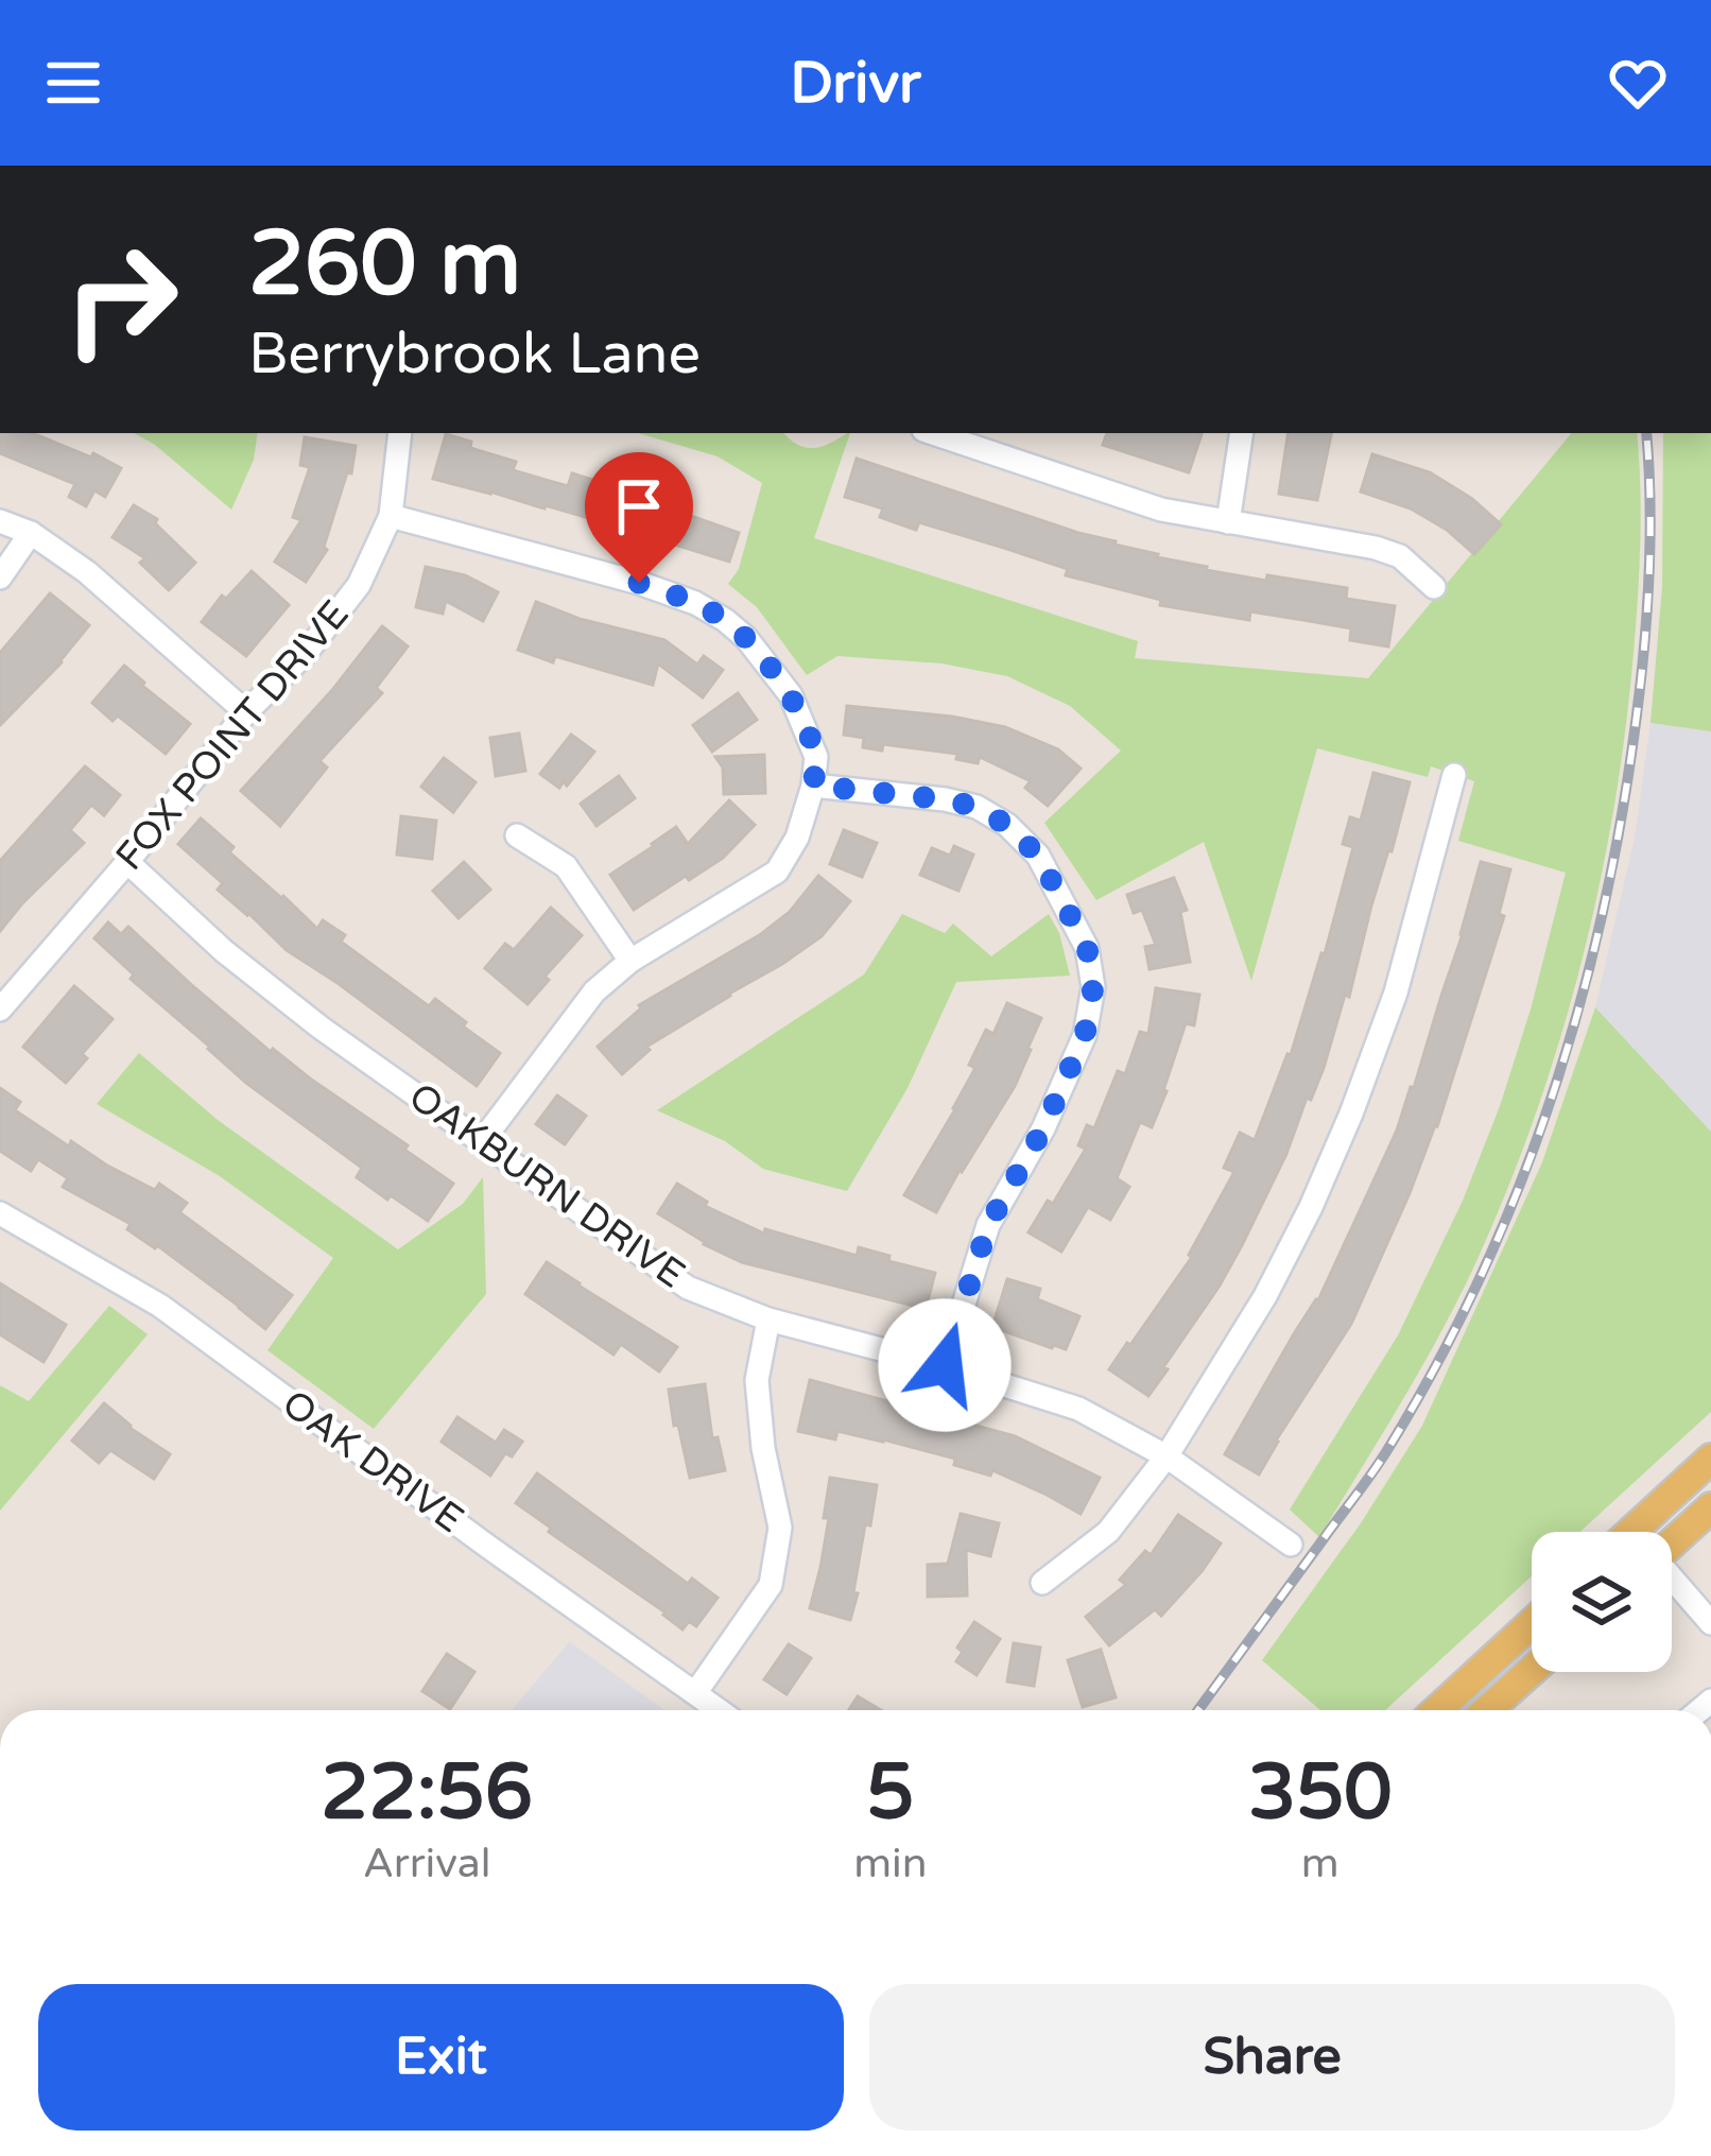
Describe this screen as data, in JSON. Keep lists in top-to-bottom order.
{
  "streets": {
    "street": ["FOX POINT DRIVE", "OAKBURN DRIVE", "OAK DRIVE"]
  },
  "crossings": [
    ["FOX POINT DRIVE", "OAKBURN DRIVE"]
  ],
  "page": {
    "header": "Drivr",
    "turn": ["260 m", "Berrybrook Lane"],
    "eta": [
      "22:56",
      "Arrival",
      "5",
      "min",
      "350",
      "m"
    ],
    "buttons": ["Exit", "Share"]
  }
}
